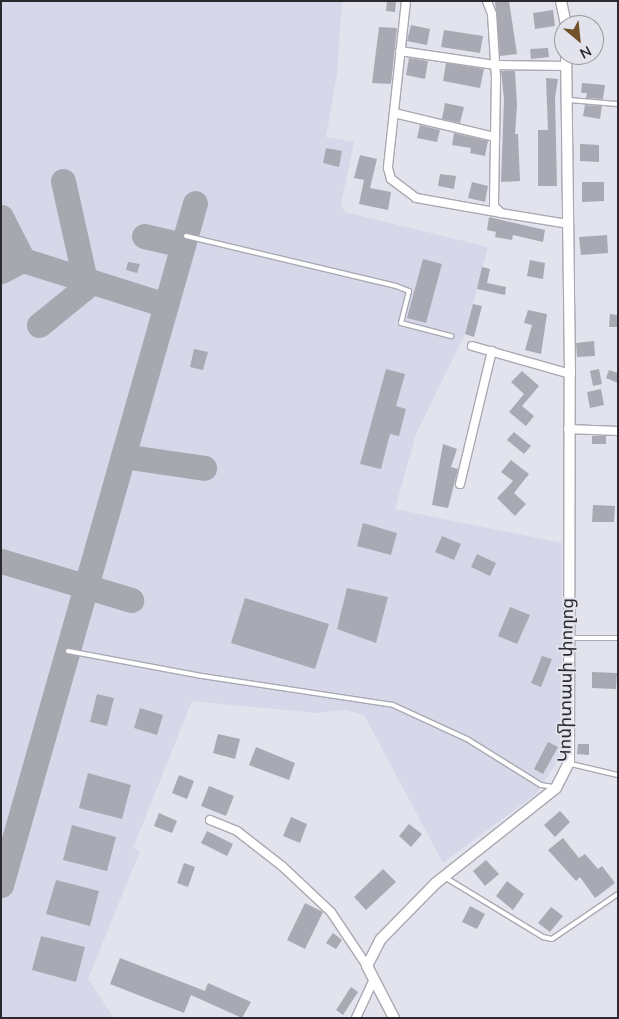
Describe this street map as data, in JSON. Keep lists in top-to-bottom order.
{
  "streets": {
    "main road": ["Կոմիտասի փողոց"]
  },
  "north": "bottom right"
}
